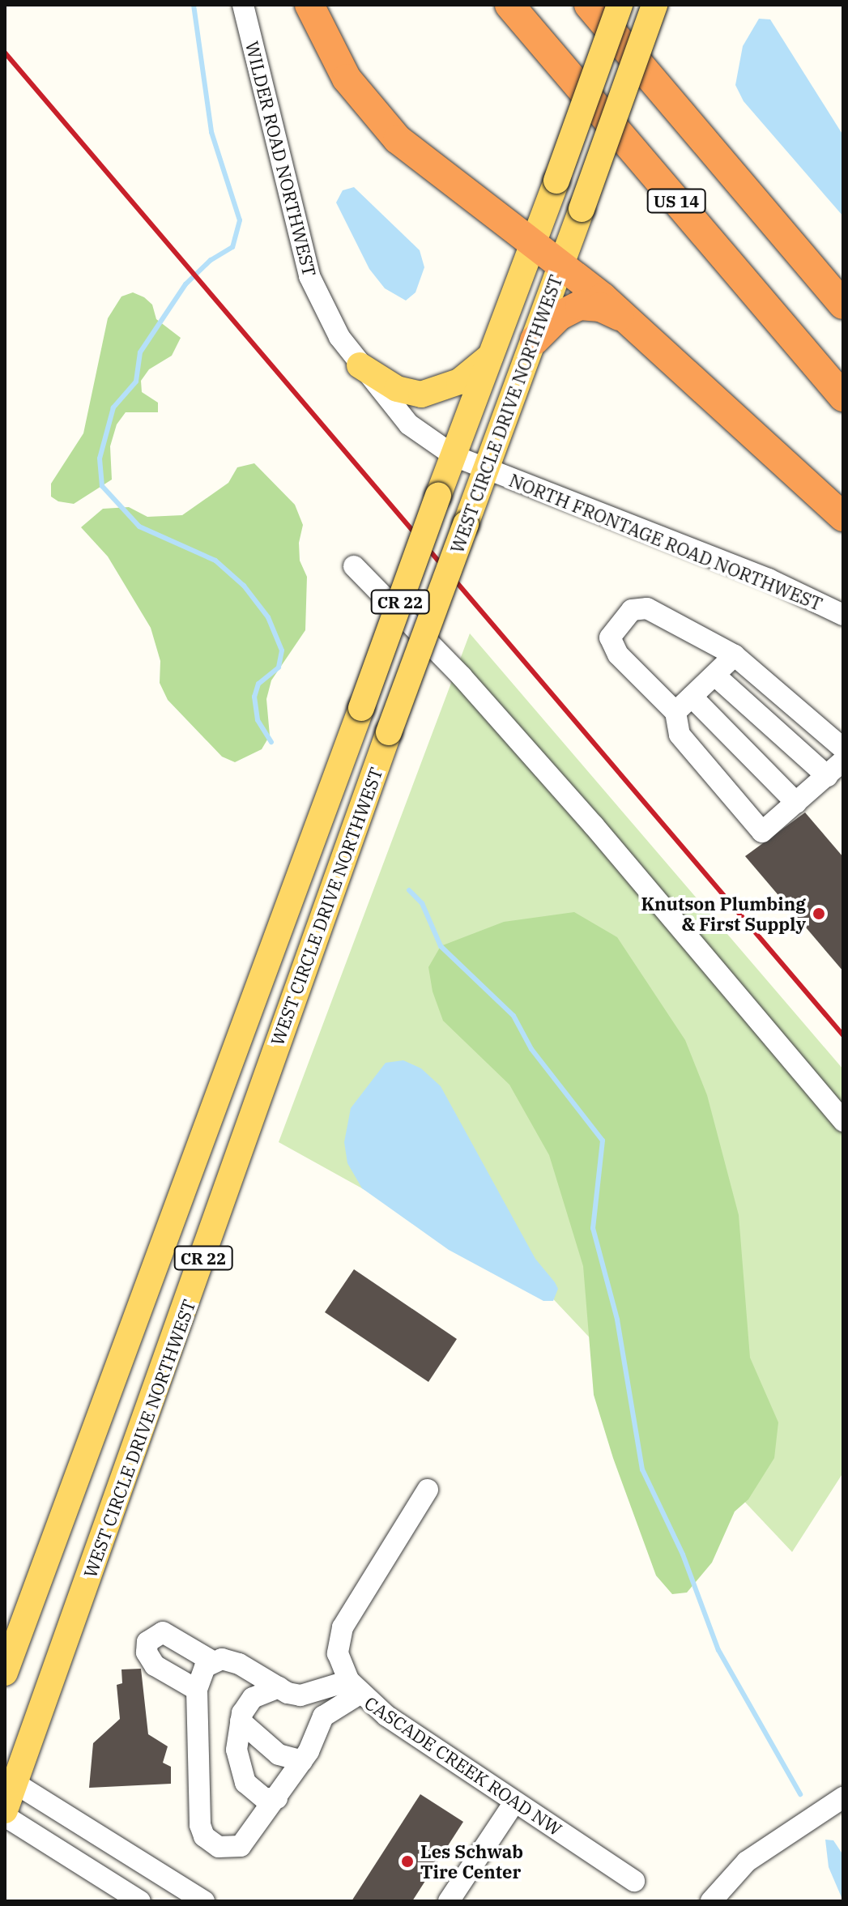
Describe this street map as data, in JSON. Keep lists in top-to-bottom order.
{
  "streets": {
    "highway": ["US 14"],
    "main road": ["WEST CIRCLE DRIVE NORTHWEST", "CR 22"],
    "street": ["WILDER ROAD NORTHWEST", "NORTH FRONTAGE ROAD NORTHWEST", "CASCADE CREEK ROAD NW"]
  },
  "crossings": [
    ["WILDER ROAD NORTHWEST", "WEST CIRCLE DRIVE NORTHWEST"],
    ["WILDER ROAD NORTHWEST", "NORTH FRONTAGE ROAD NORTHWEST"],
    ["WEST CIRCLE DRIVE NORTHWEST", "NORTH FRONTAGE ROAD NORTHWEST"]
  ],
  "places": ["Knutson Plumbing & First Supply", "Les Schwab Tire Center"]
}
